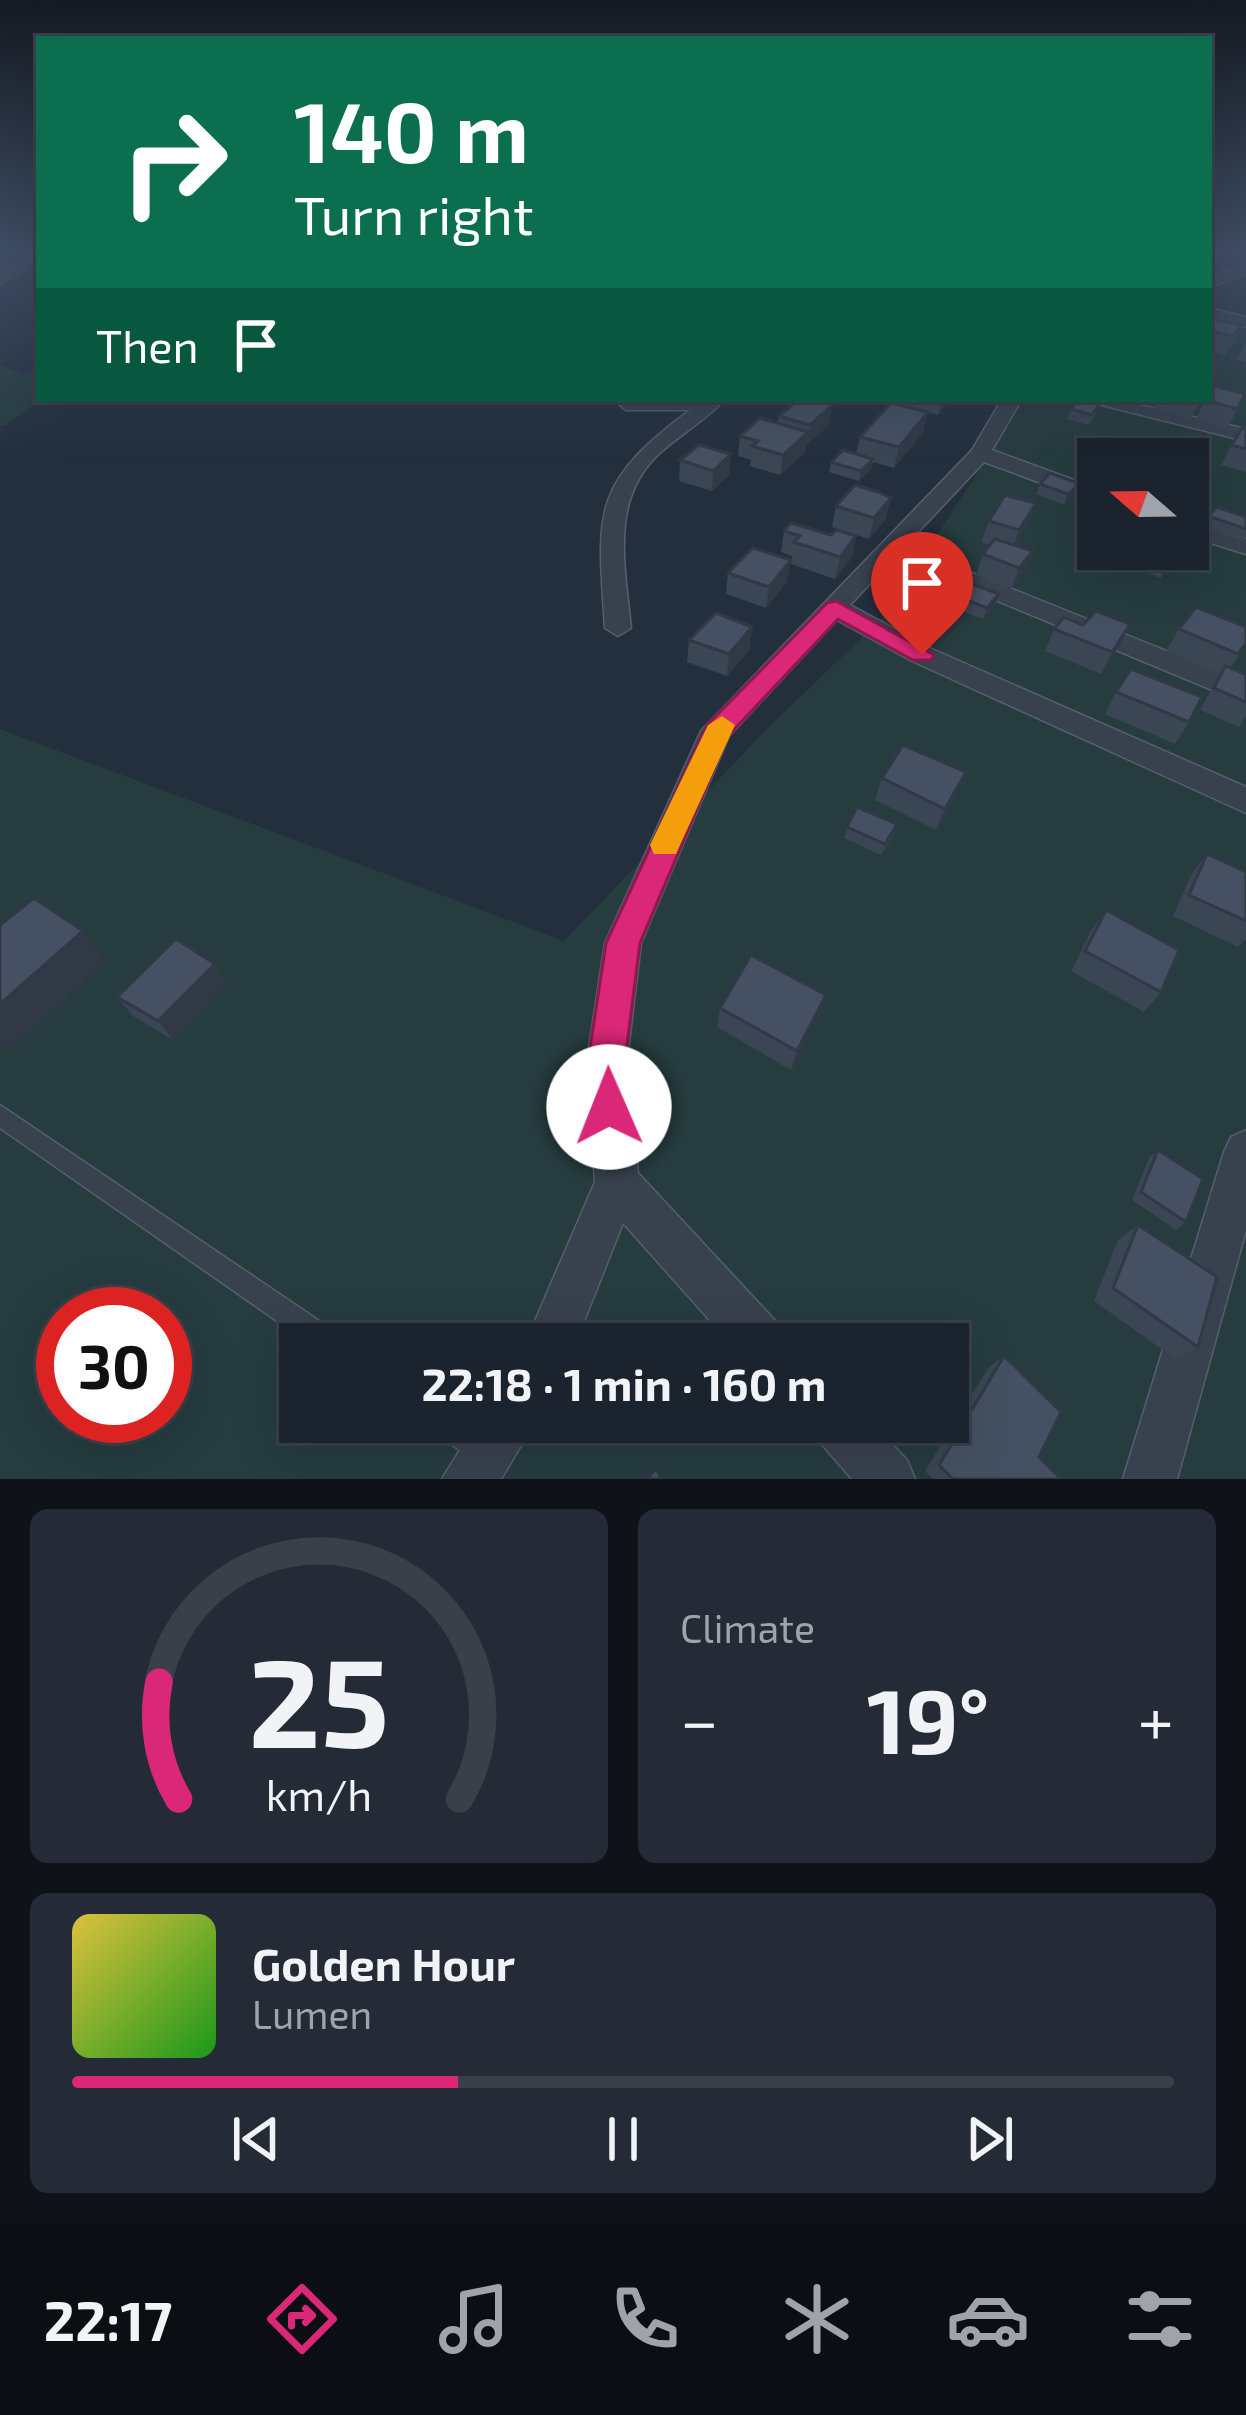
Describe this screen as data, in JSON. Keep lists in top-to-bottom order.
{
  "north": "left",
  "page": {
    "turn": ["140 m", "Turn right"],
    "then": "Then",
    "limit": "30",
    "trip": "22:18 · 1 min · 160 m",
    "tile": "Climate",
    "heat": ["−", "19°", "+"],
    "song": ["Golden Hour", "Lumen"],
    "tabs": "22:17",
    "gauge": ["25", "km/h"]
  }
}
